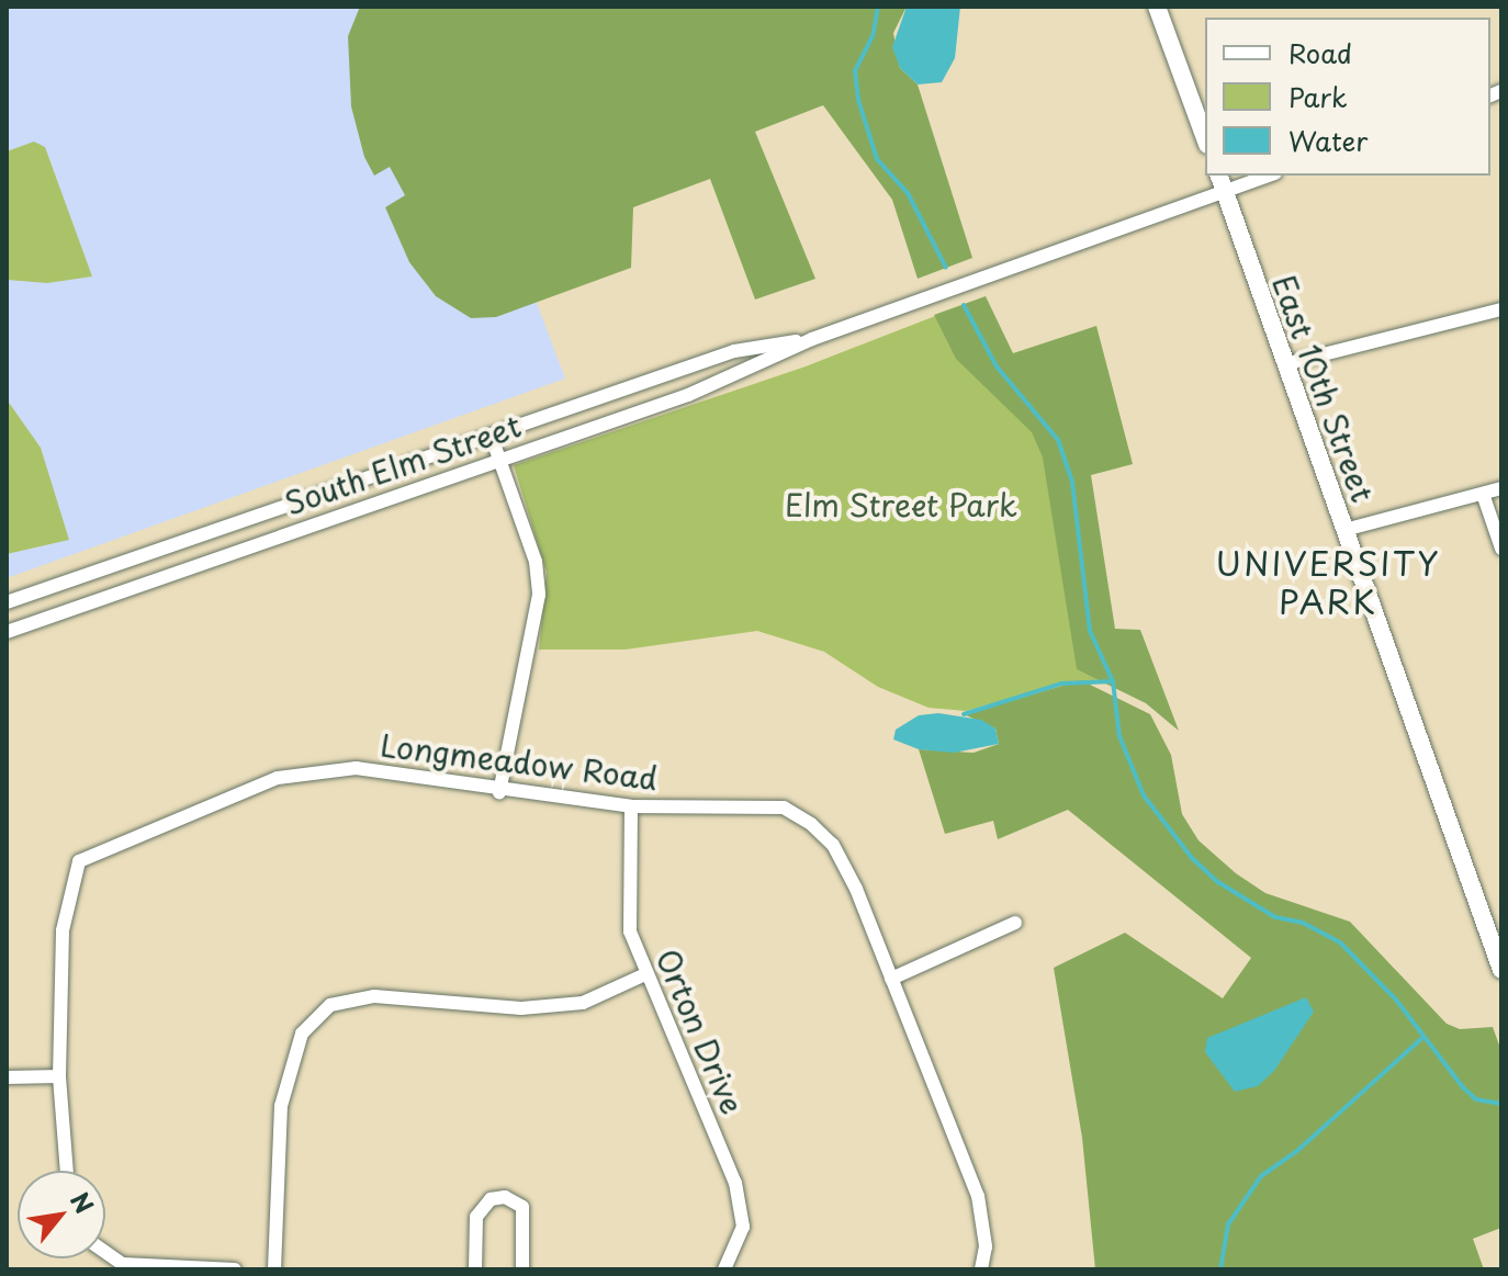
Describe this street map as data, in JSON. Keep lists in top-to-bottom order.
{
  "streets": {
    "main road": ["East 10th Street"],
    "street": ["South Elm Street", "Longmeadow Road", "Orton Drive"]
  },
  "crossings": [
    ["East 10th Street", "South Elm Street"],
    ["Longmeadow Road", "Orton Drive"]
  ],
  "districts": ["UNIVERSITY PARK"],
  "parks": ["Elm Street Park"],
  "legend": ["Road", "Park", "Water"],
  "north": "top right"
}
